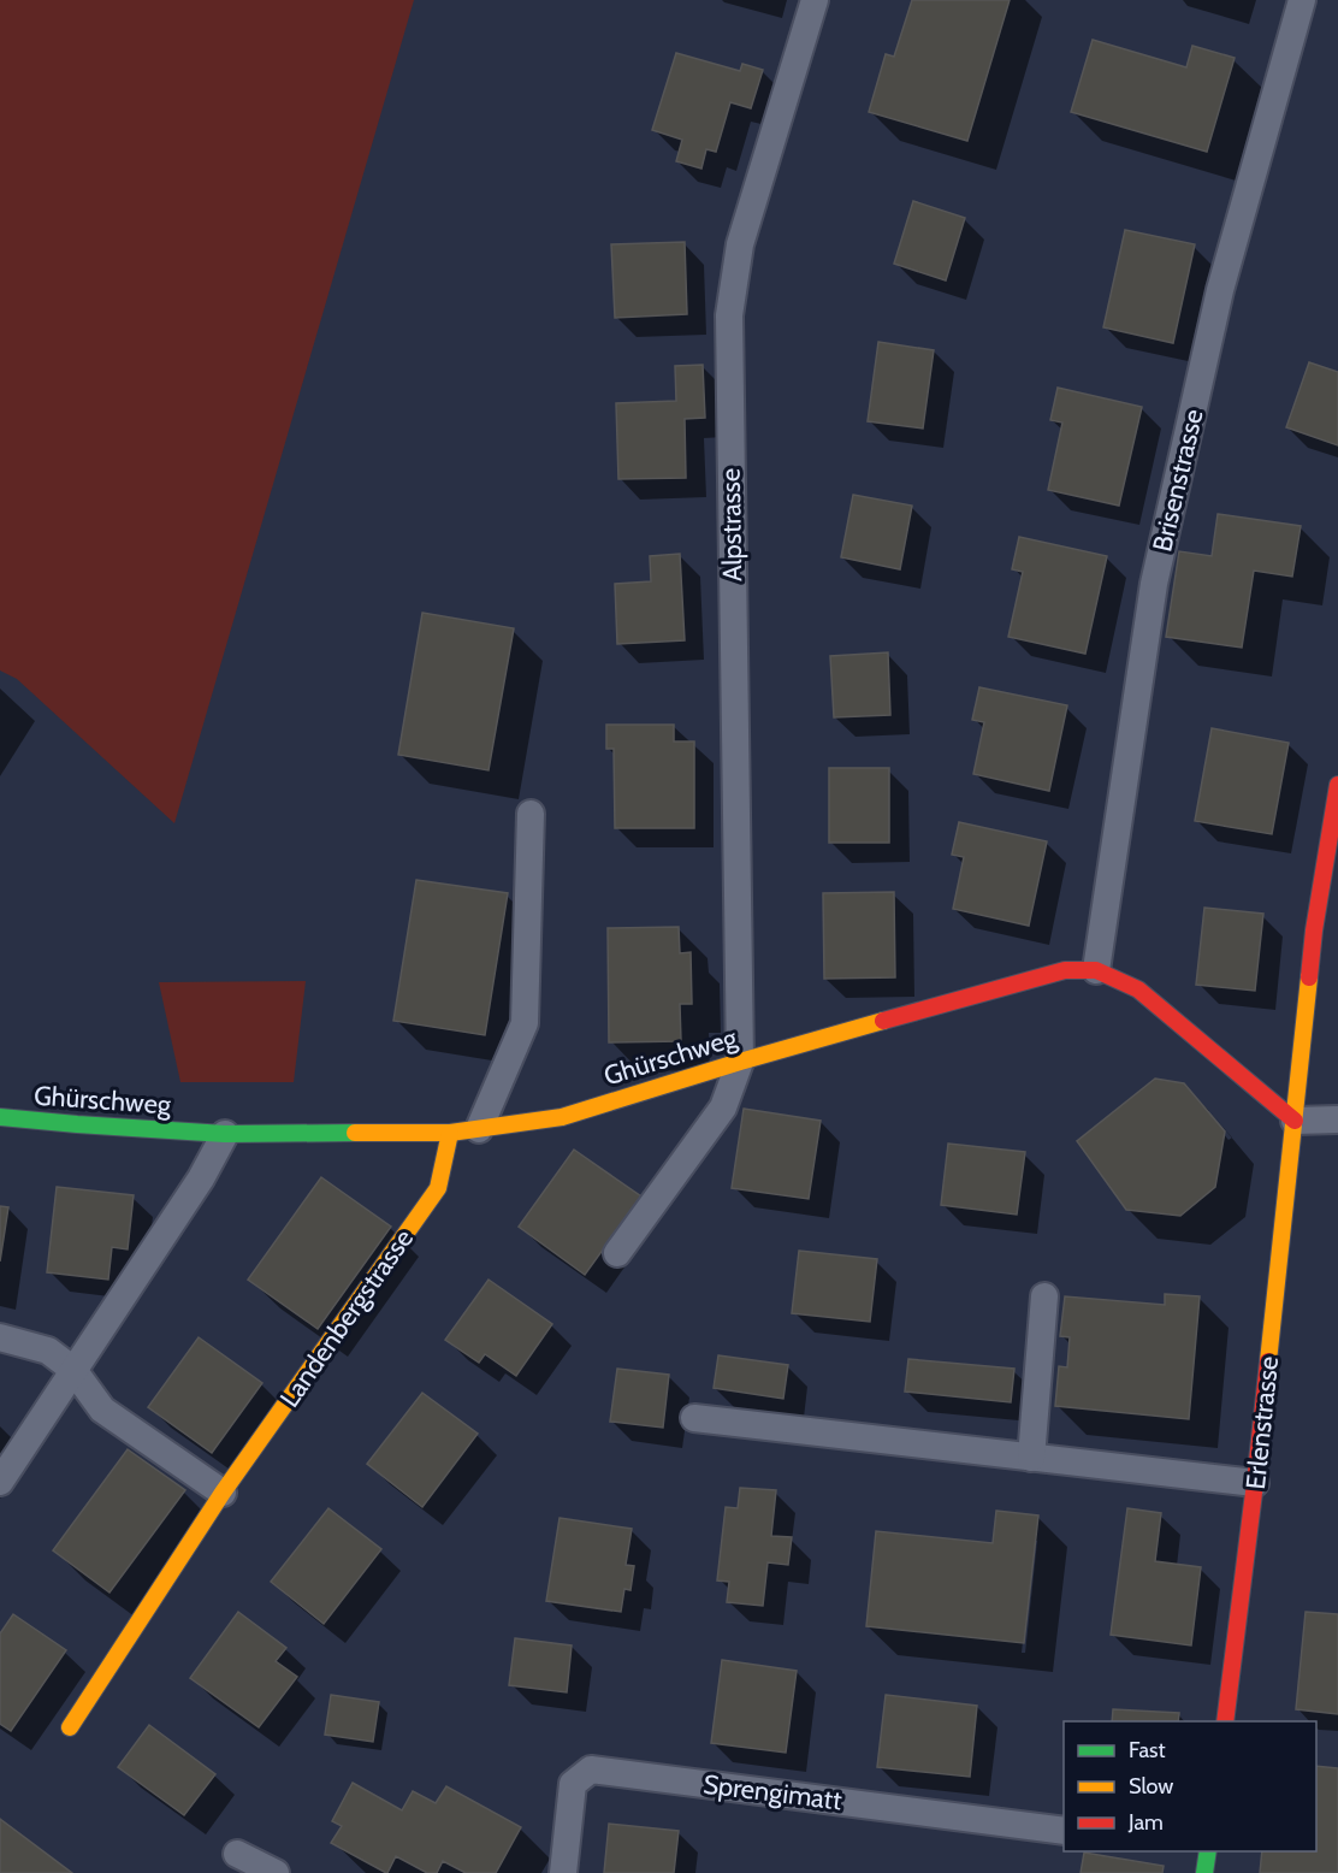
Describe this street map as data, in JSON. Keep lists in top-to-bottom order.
{
  "streets": {
    "street": ["Ghürschweg", "Landenbergstrasse", "Erlenstrasse"],
    "lane": ["Brisenstrasse", "Alpstrasse", "Sprengimatt"]
  },
  "crossings": [
    ["Brisenstrasse", "Ghürschweg"],
    ["Alpstrasse", "Ghürschweg"],
    ["Ghürschweg", "Landenbergstrasse"],
    ["Ghürschweg", "Erlenstrasse"]
  ],
  "legend": ["Fast", "Slow", "Jam"]
}
